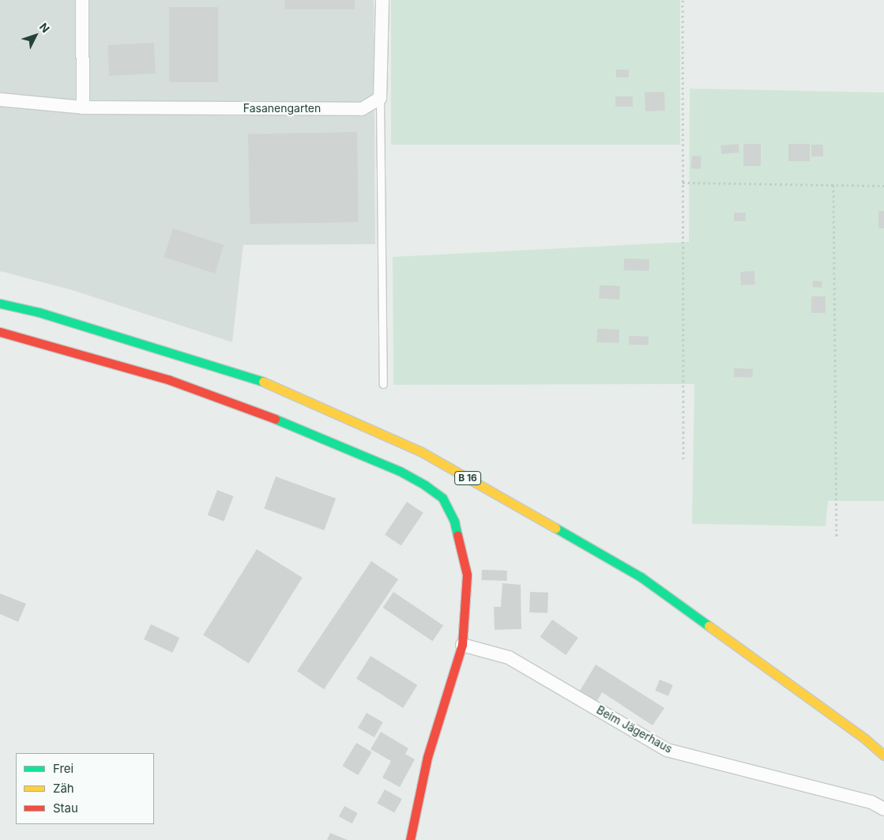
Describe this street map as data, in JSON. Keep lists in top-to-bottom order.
{
  "streets": {
    "main road": ["B 16"],
    "street": ["Fasanengarten", "Beim Jägerhaus"]
  },
  "legend": ["Frei", "Zäh", "Stau"],
  "north": "top right"
}
